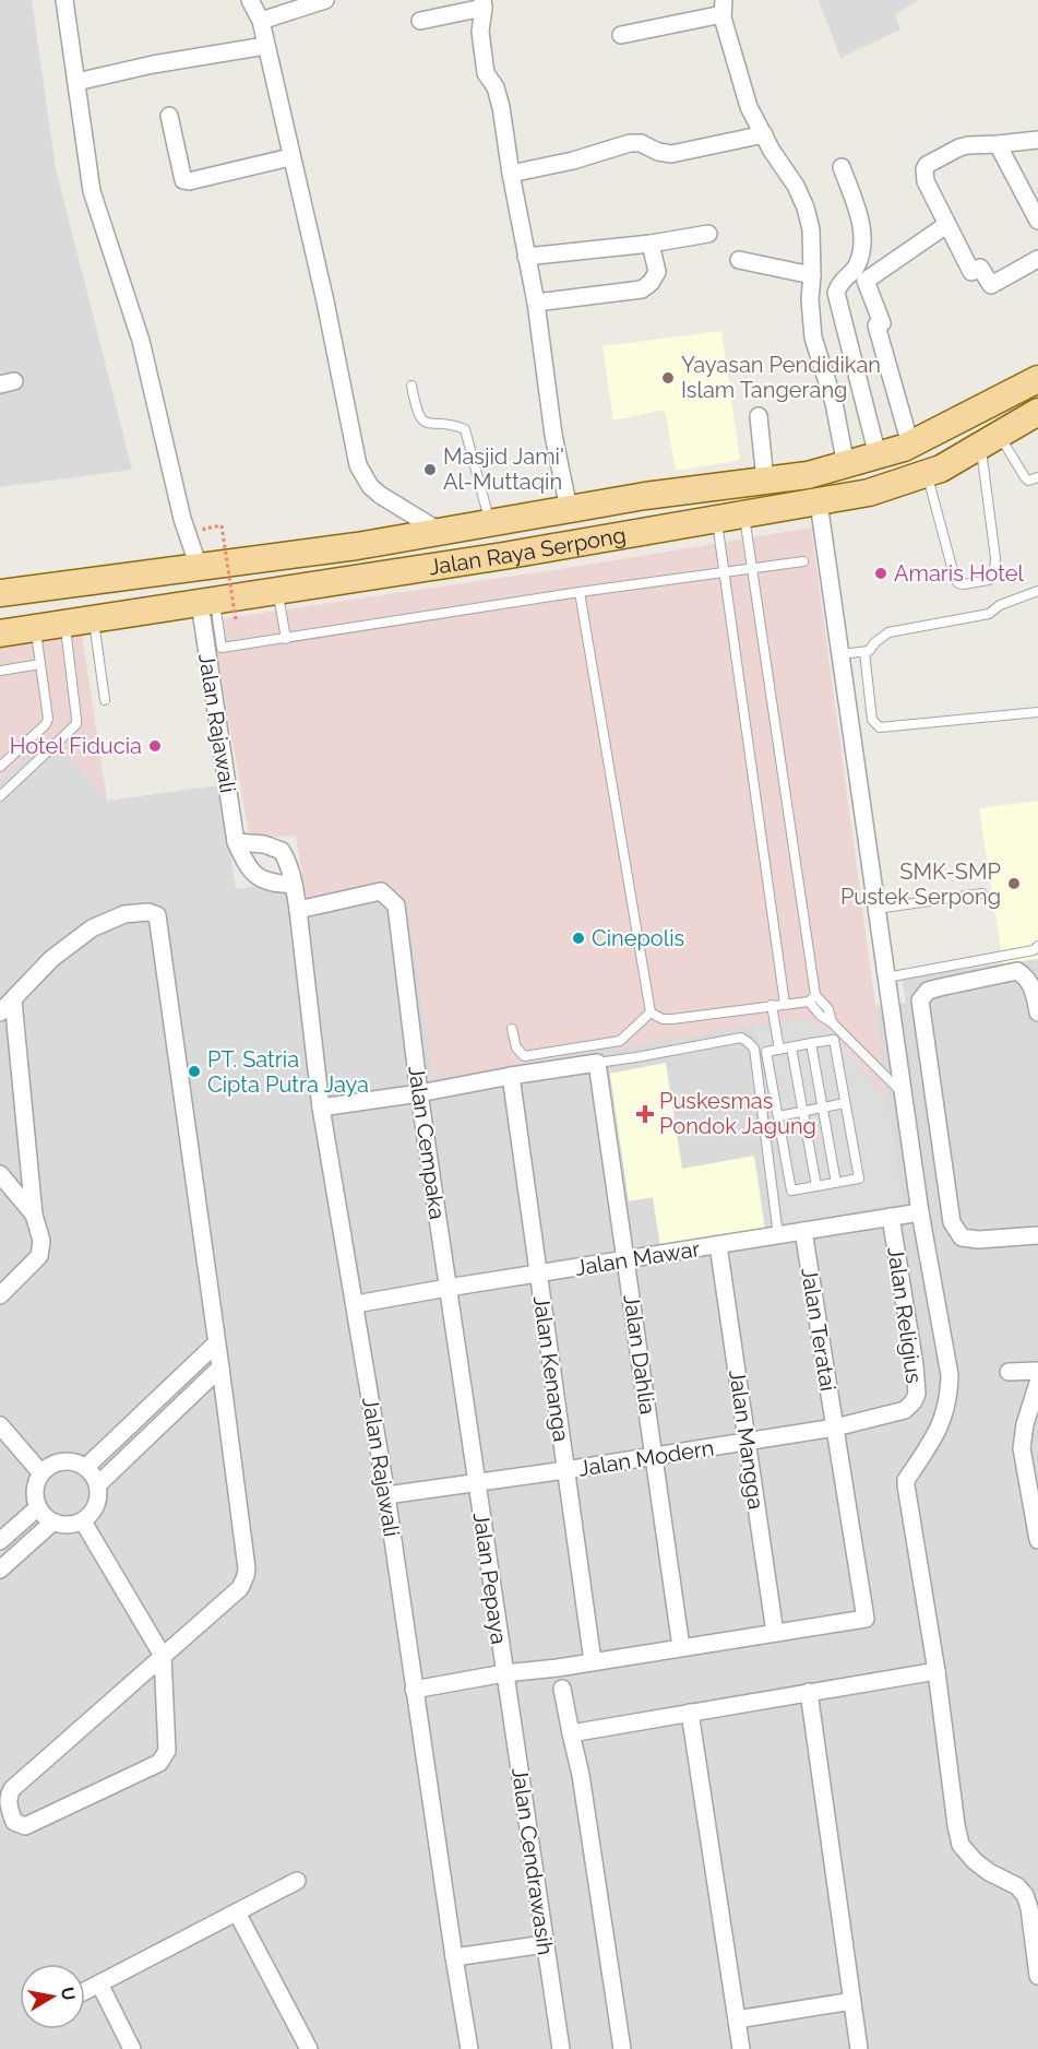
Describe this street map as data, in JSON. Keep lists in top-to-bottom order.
{
  "streets": {
    "main road": ["Jalan Raya Serpong"],
    "street": [
      "Jalan Rajawali",
      "Jalan Cempaka",
      "Jalan Mawar",
      "Jalan Religius",
      "Jalan Teratai",
      "Jalan Dahlia",
      "Jalan Kenanga",
      "Jalan Mangga",
      "Jalan Modern",
      "Jalan Pepaya",
      "Jalan Cendrawasih"
    ]
  },
  "crossings": [
    ["Jalan Raya Serpong", "Jalan Rajawali"],
    ["Jalan Rajawali", "Jalan Cempaka"],
    ["Jalan Rajawali", "Jalan Mawar"],
    ["Jalan Rajawali", "Jalan Modern"],
    ["Jalan Cempaka", "Jalan Mawar"],
    ["Jalan Cempaka", "Jalan Modern"],
    ["Jalan Cempaka", "Jalan Pepaya"],
    ["Jalan Mawar", "Jalan Religius"],
    ["Jalan Mawar", "Jalan Teratai"],
    ["Jalan Mawar", "Jalan Dahlia"],
    ["Jalan Mawar", "Jalan Kenanga"],
    ["Jalan Mawar", "Jalan Mangga"],
    ["Jalan Religius", "Jalan Modern"],
    ["Jalan Teratai", "Jalan Mangga"],
    ["Jalan Teratai", "Jalan Modern"],
    ["Jalan Dahlia", "Jalan Modern"],
    ["Jalan Kenanga", "Jalan Modern"],
    ["Jalan Mangga", "Jalan Modern"],
    ["Jalan Modern", "Jalan Pepaya"],
    ["Jalan Pepaya", "Jalan Cendrawasih"]
  ],
  "places": {
    "other": [
      "Yayasan Pendidikan Islam Tangerang",
      "Masjid Jami' Al-Muttaqin",
      "Amaris Hotel",
      "Hotel Fiducia",
      "SMK-SMP Pustek Serpong",
      "Cinepolis",
      "PT. Satria Cipta Putra Jaya"
    ],
    "health": ["Puskesmas Pondok Jagung"]
  },
  "north": "right"
}
